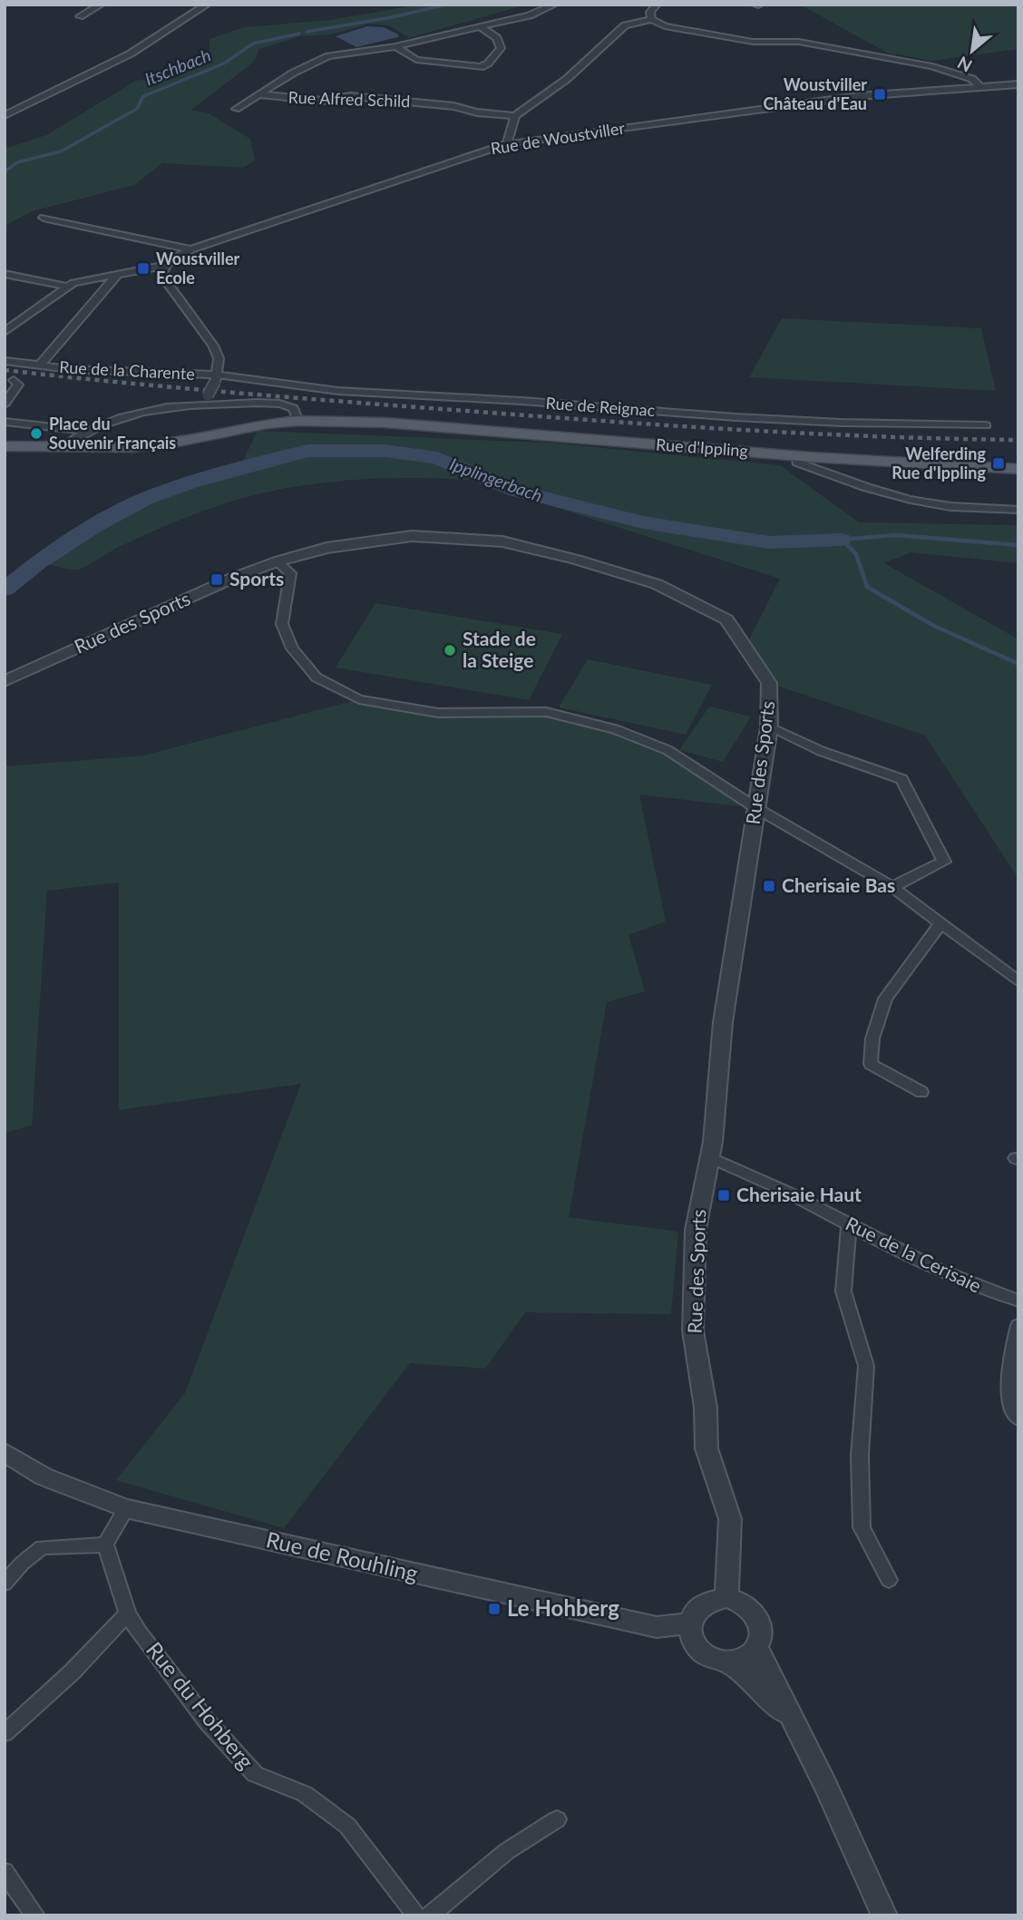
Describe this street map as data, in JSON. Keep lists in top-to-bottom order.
{
  "streets": {
    "main road": ["Rue d'Ippling"],
    "street": [
      "Rue Alfred Schild",
      "Rue de Woustviller",
      "Rue de la Charente",
      "Rue de Reignac",
      "Rue des Sports",
      "Rue de la Cerisaie",
      "Rue de Rouhling",
      "Rue du Hohberg"
    ]
  },
  "crossings": [
    ["Rue de la Charente", "Rue de Reignac"],
    ["Rue des Sports", "Rue de la Cerisaie"],
    ["Rue des Sports", "Rue de Rouhling"]
  ],
  "water": ["Itschbach", "Ipplingerbach"],
  "places": {
    "transit": [
      "Woustviller Château d'Eau",
      "Woustviller Ecole",
      "Welferding Rue d'Ippling",
      "Sports",
      "Cherisaie Bas",
      "Cherisaie Haut",
      "Le Hohberg"
    ],
    "other": ["Place du Souvenir Français", "Stade de la Steige"]
  },
  "north": "bottom left"
}
